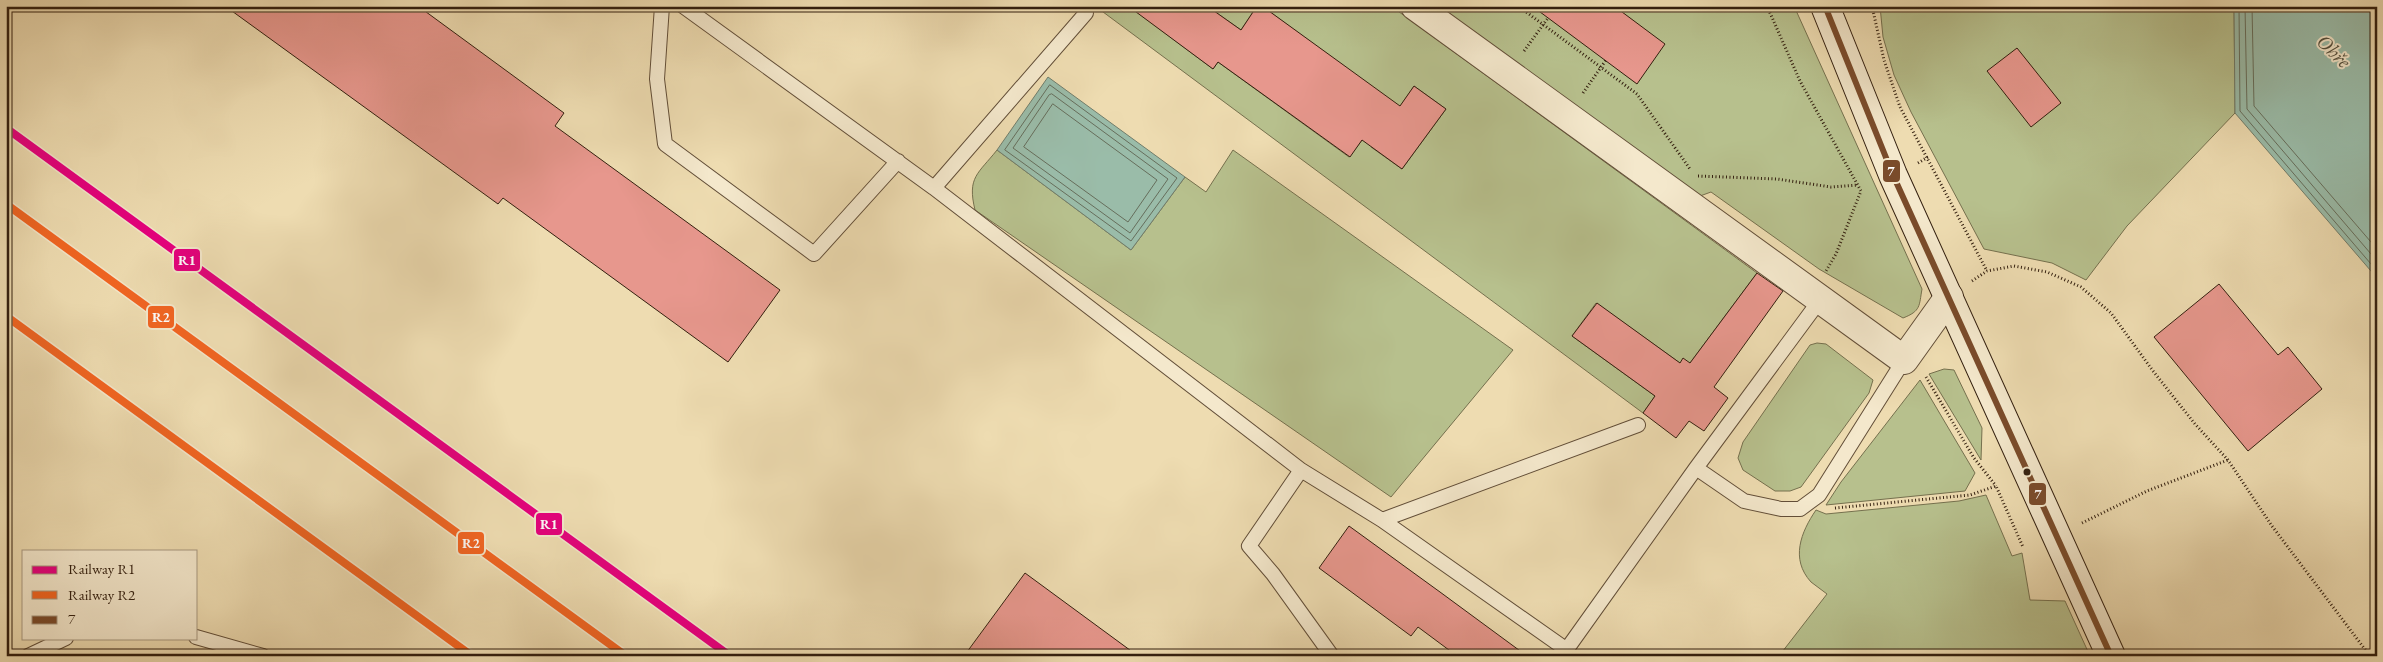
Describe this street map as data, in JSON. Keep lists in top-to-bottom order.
{
  "water": ["Ohře"],
  "lines": ["transit line 7", "rail line R1", "rail line R2"],
  "legend": ["Railway R1", "Railway R2", "7"]
}
